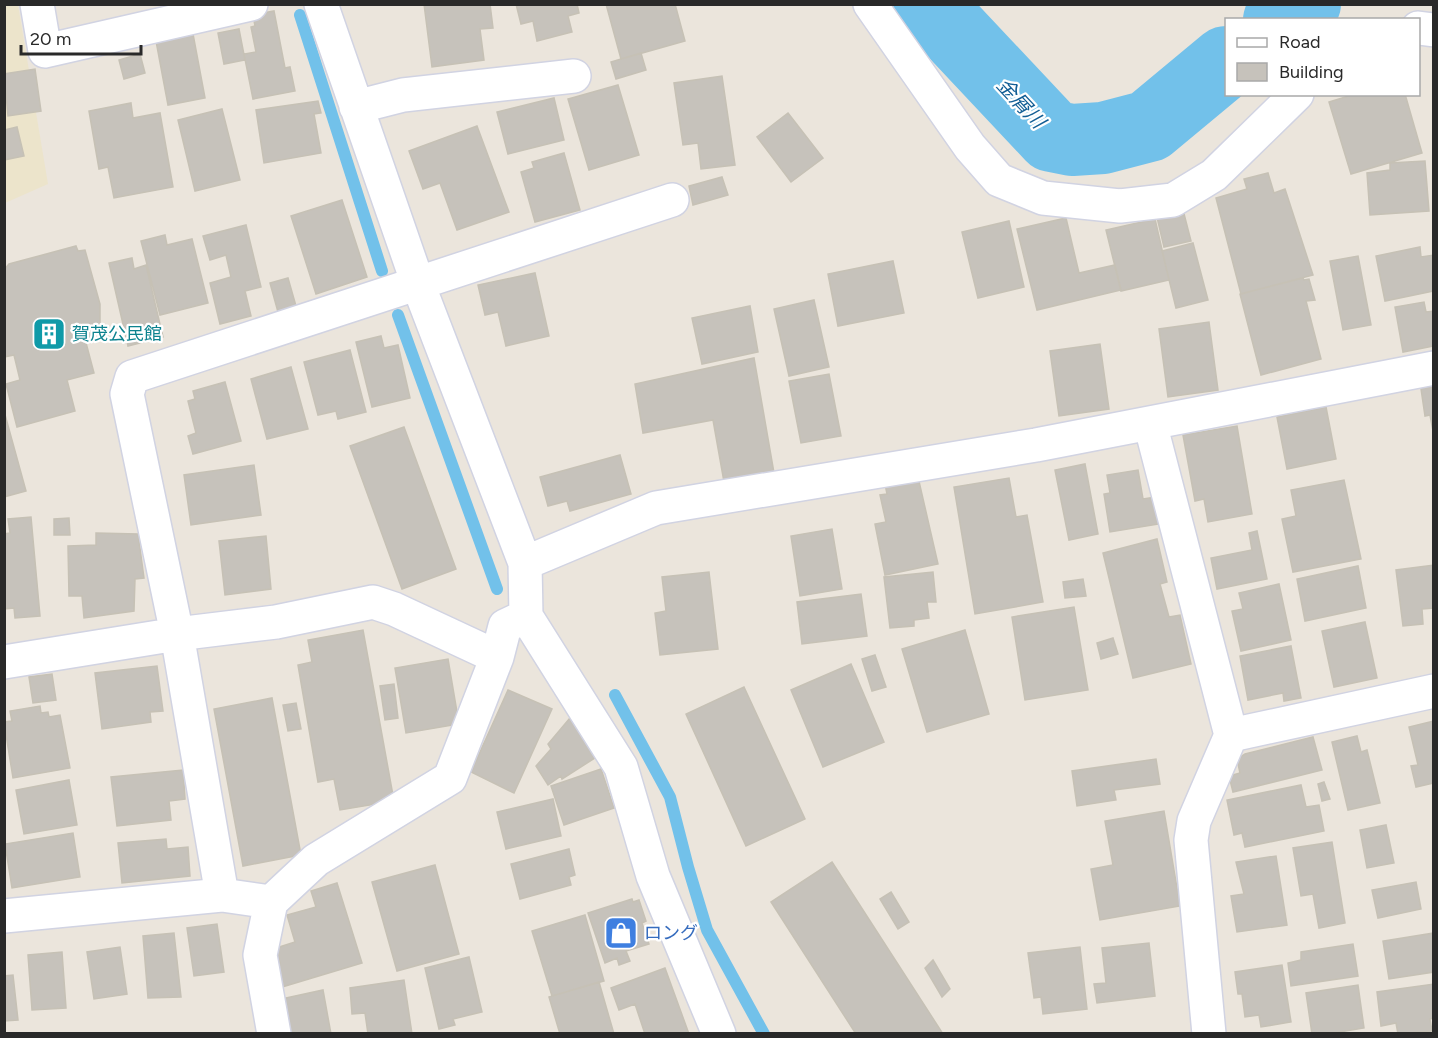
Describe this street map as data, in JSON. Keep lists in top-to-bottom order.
{
  "water": ["金屑川"],
  "places": {
    "building": ["賀茂公民館"],
    "shop": ["ロング"]
  },
  "legend": ["Road", "Building"],
  "scale_bar": "20 m"
}
